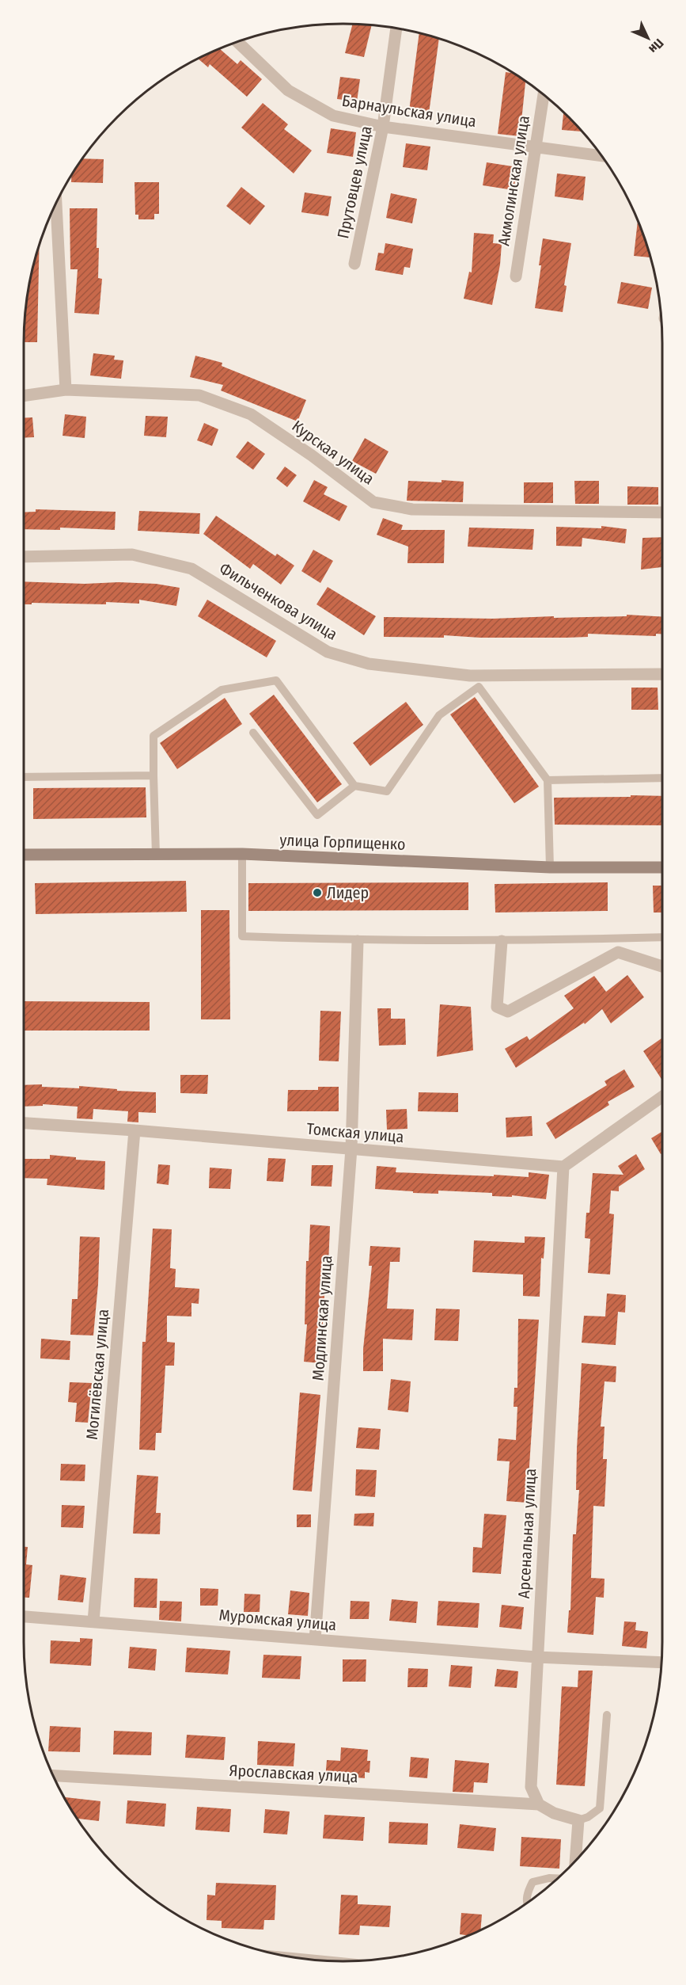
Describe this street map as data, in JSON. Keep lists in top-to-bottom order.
{
  "streets": {
    "main road": ["улица Горпищенко"],
    "street": [
      "Барнаульская улица",
      "Акмолинская улица",
      "Прутовцев улица",
      "Курская улица",
      "Фильченкова улица",
      "Томская улица",
      "Модлинская улица",
      "Могилёвская улица",
      "Арсенальная улица",
      "Муромская улица",
      "Ярославская улица"
    ]
  },
  "crossings": [
    ["Барнаульская улица", "Акмолинская улица"],
    ["Барнаульская улица", "Прутовцев улица"],
    ["Томская улица", "Модлинская улица"],
    ["Томская улица", "Могилёвская улица"],
    ["Томская улица", "Арсенальная улица"],
    ["Модлинская улица", "Муромская улица"],
    ["Могилёвская улица", "Муромская улица"],
    ["Арсенальная улица", "Муромская улица"],
    ["Арсенальная улица", "Ярославская улица"]
  ],
  "places": ["Лидер"],
  "north": "bottom right"
}
